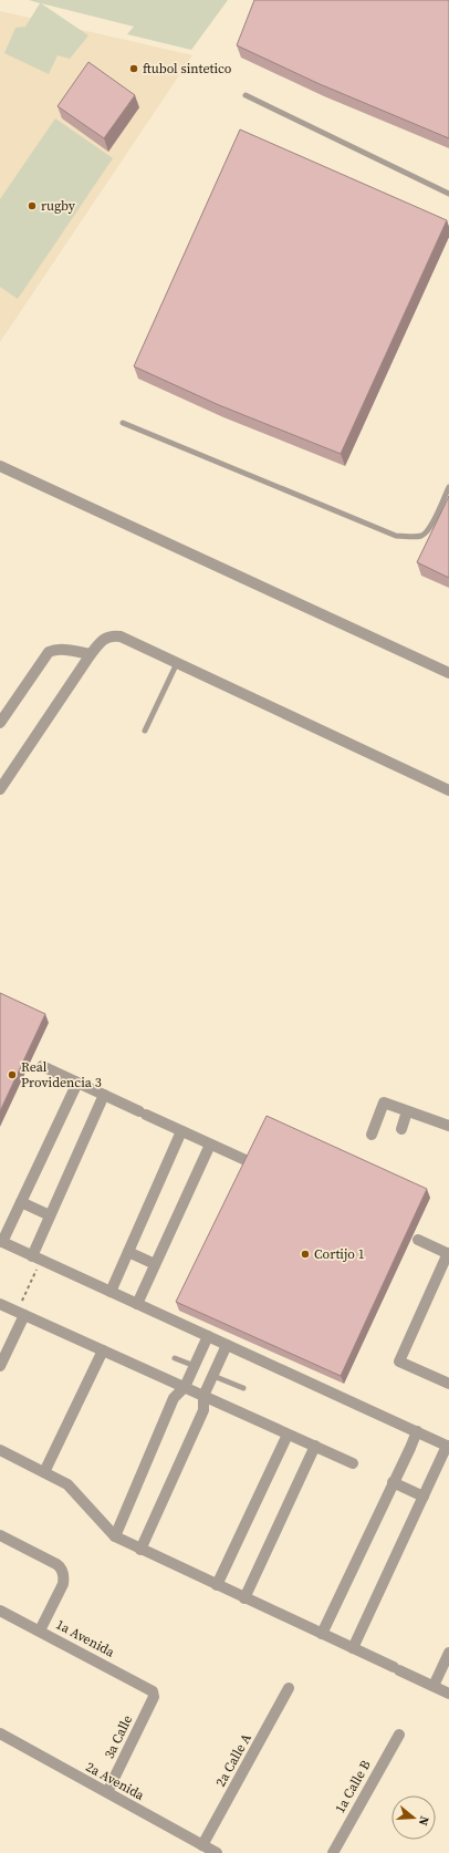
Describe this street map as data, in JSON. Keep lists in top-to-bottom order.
{
  "streets": {
    "street": [
      "1a Avenida",
      "3a Calle",
      "2a Calle A",
      "2a Avenida",
      "1a Calle B"
    ]
  },
  "crossings": [
    ["1a Avenida", "3a Calle"],
    ["3a Calle", "2a Avenida"],
    ["2a Calle A", "2a Avenida"]
  ],
  "places": [
    "ftubol sintetico",
    "rugby",
    "Real Providencia 3",
    "Cortijo 1"
  ],
  "north": "right"
}
